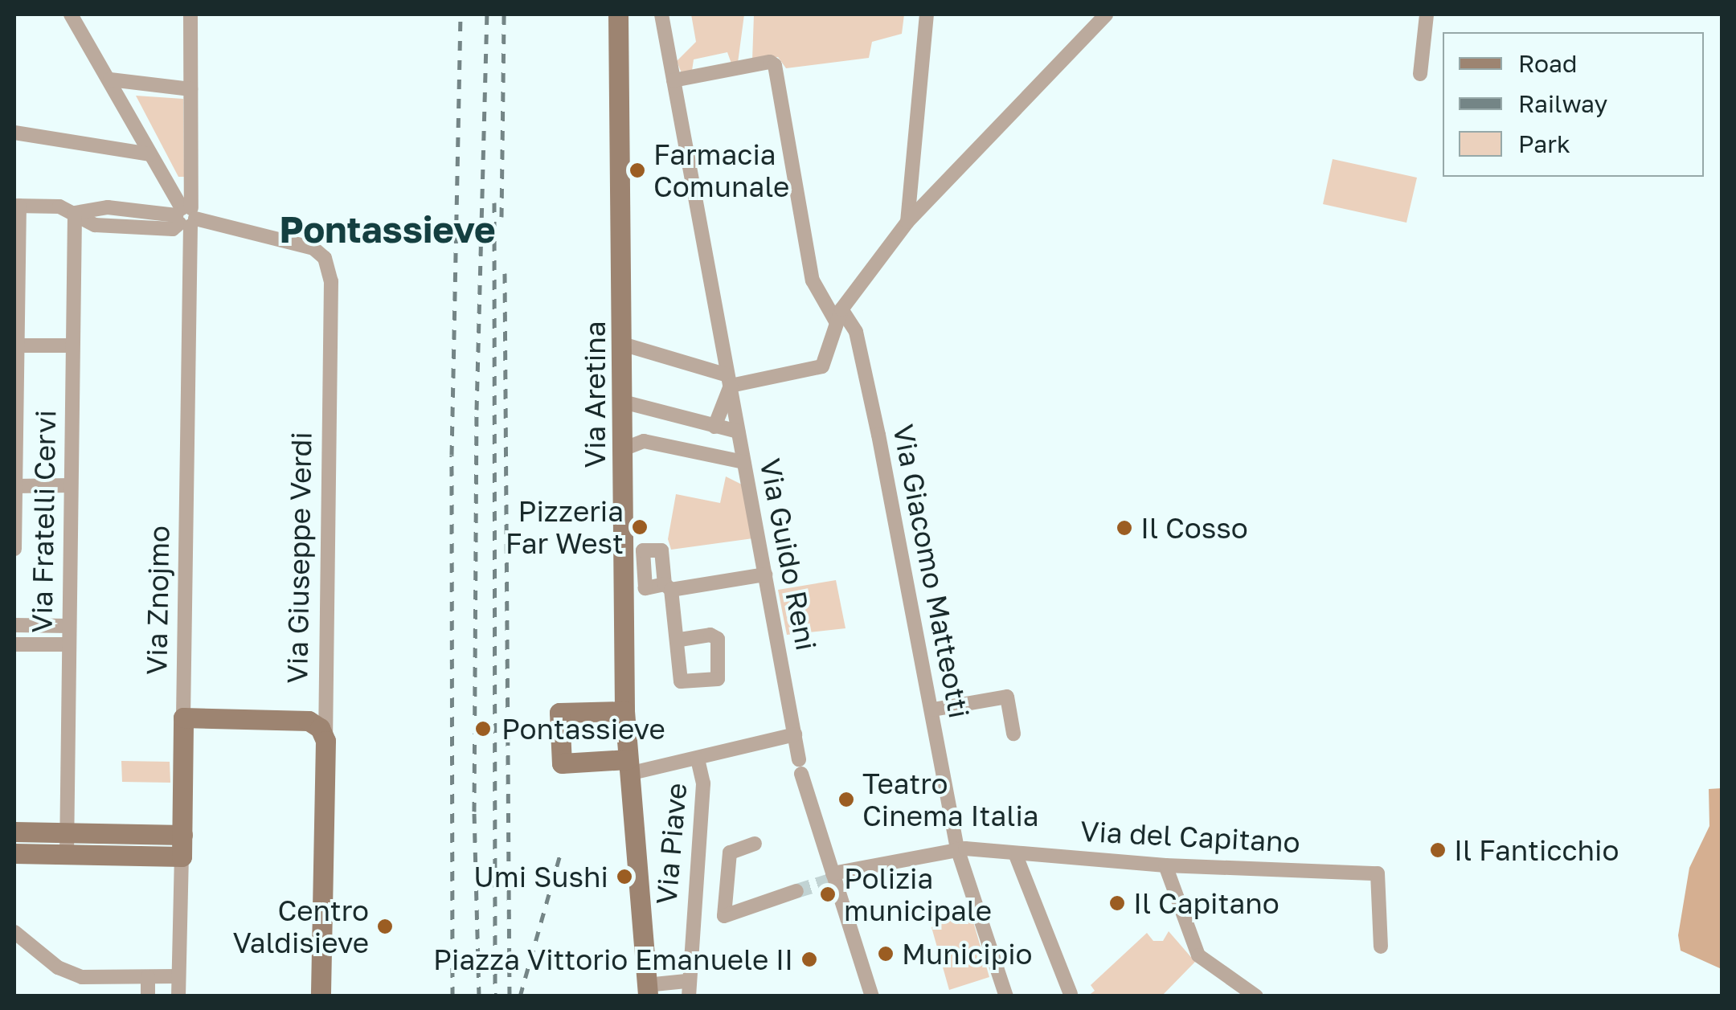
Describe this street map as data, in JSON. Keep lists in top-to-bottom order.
{
  "streets": {
    "street": [
      "Via Aretina",
      "Via Fratelli Cervi",
      "Via Guido Reni",
      "Via Giuseppe Verdi",
      "Via Giacomo Matteotti",
      "Via Znojmo",
      "Via del Capitano",
      "Via Piave"
    ]
  },
  "crossings": [
    ["Via Fratelli Cervi", "Via Giuseppe Verdi"],
    ["Via Guido Reni", "Via Giacomo Matteotti"],
    ["Via Guido Reni", "Via del Capitano"],
    ["Via Giuseppe Verdi", "Via Znojmo"],
    ["Via Giacomo Matteotti", "Via del Capitano"]
  ],
  "districts": ["Pontassieve"],
  "places": [
    "Farmacia Comunale",
    "Pizzeria Far West",
    "Il Cosso",
    "Pontassieve",
    "Teatro Cinema Italia",
    "Il Fanticchio",
    "Umi Sushi",
    "Polizia municipale",
    "Il Capitano",
    "Centro Valdisieve",
    "Municipio",
    "Piazza Vittorio Emanuele II"
  ],
  "legend": ["Road", "Railway", "Park"]
}
